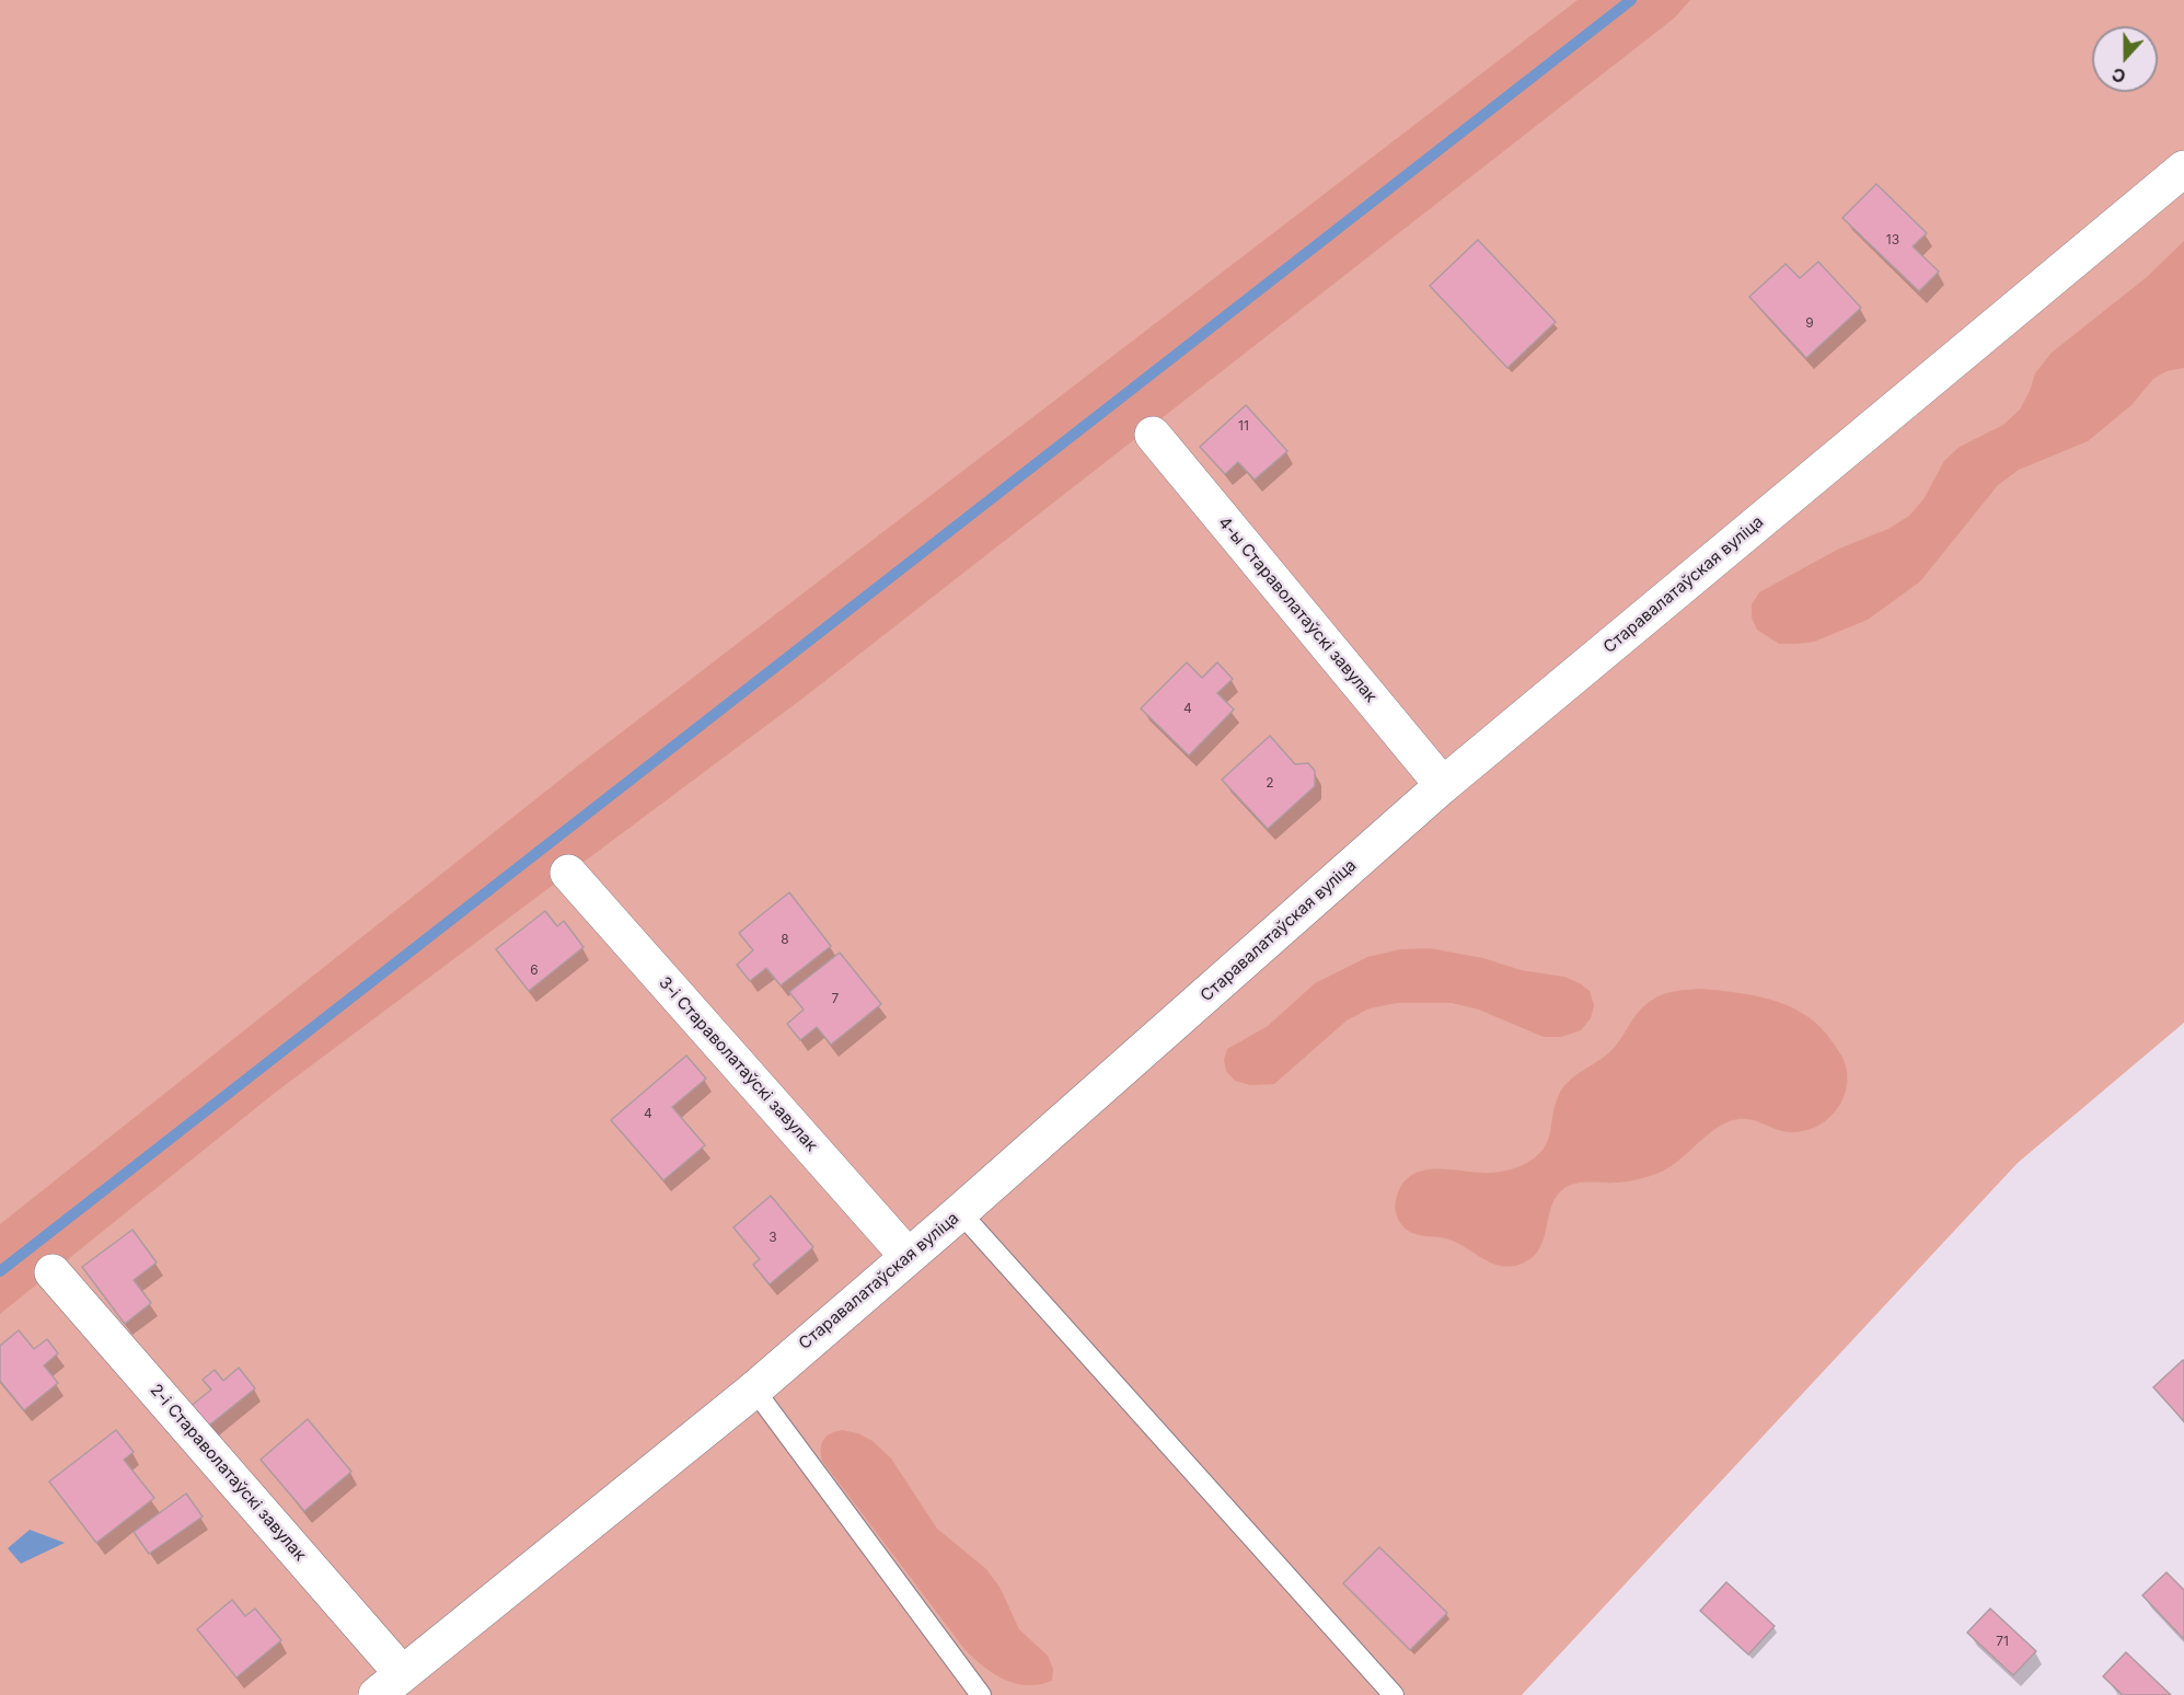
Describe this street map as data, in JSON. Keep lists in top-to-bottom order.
{
  "streets": {
    "street": [
      "Старавалатаўская вуліца",
      "4-ы Стараволатаўскі завулак",
      "3-і Стараволатаўскі завулак",
      "2-і Стараволатаўскі завулак"
    ]
  },
  "crossings": [
    ["Старавалатаўская вуліца", "4-ы Стараволатаўскі завулак"],
    ["Старавалатаўская вуліца", "3-і Стараволатаўскі завулак"],
    ["Старавалатаўская вуліца", "2-і Стараволатаўскі завулак"]
  ],
  "house_numbers": [
    "13",
    "9",
    "11",
    "4",
    "2",
    "8",
    "6",
    "7",
    "4",
    "3",
    "71"
  ],
  "north": "bottom"
}
